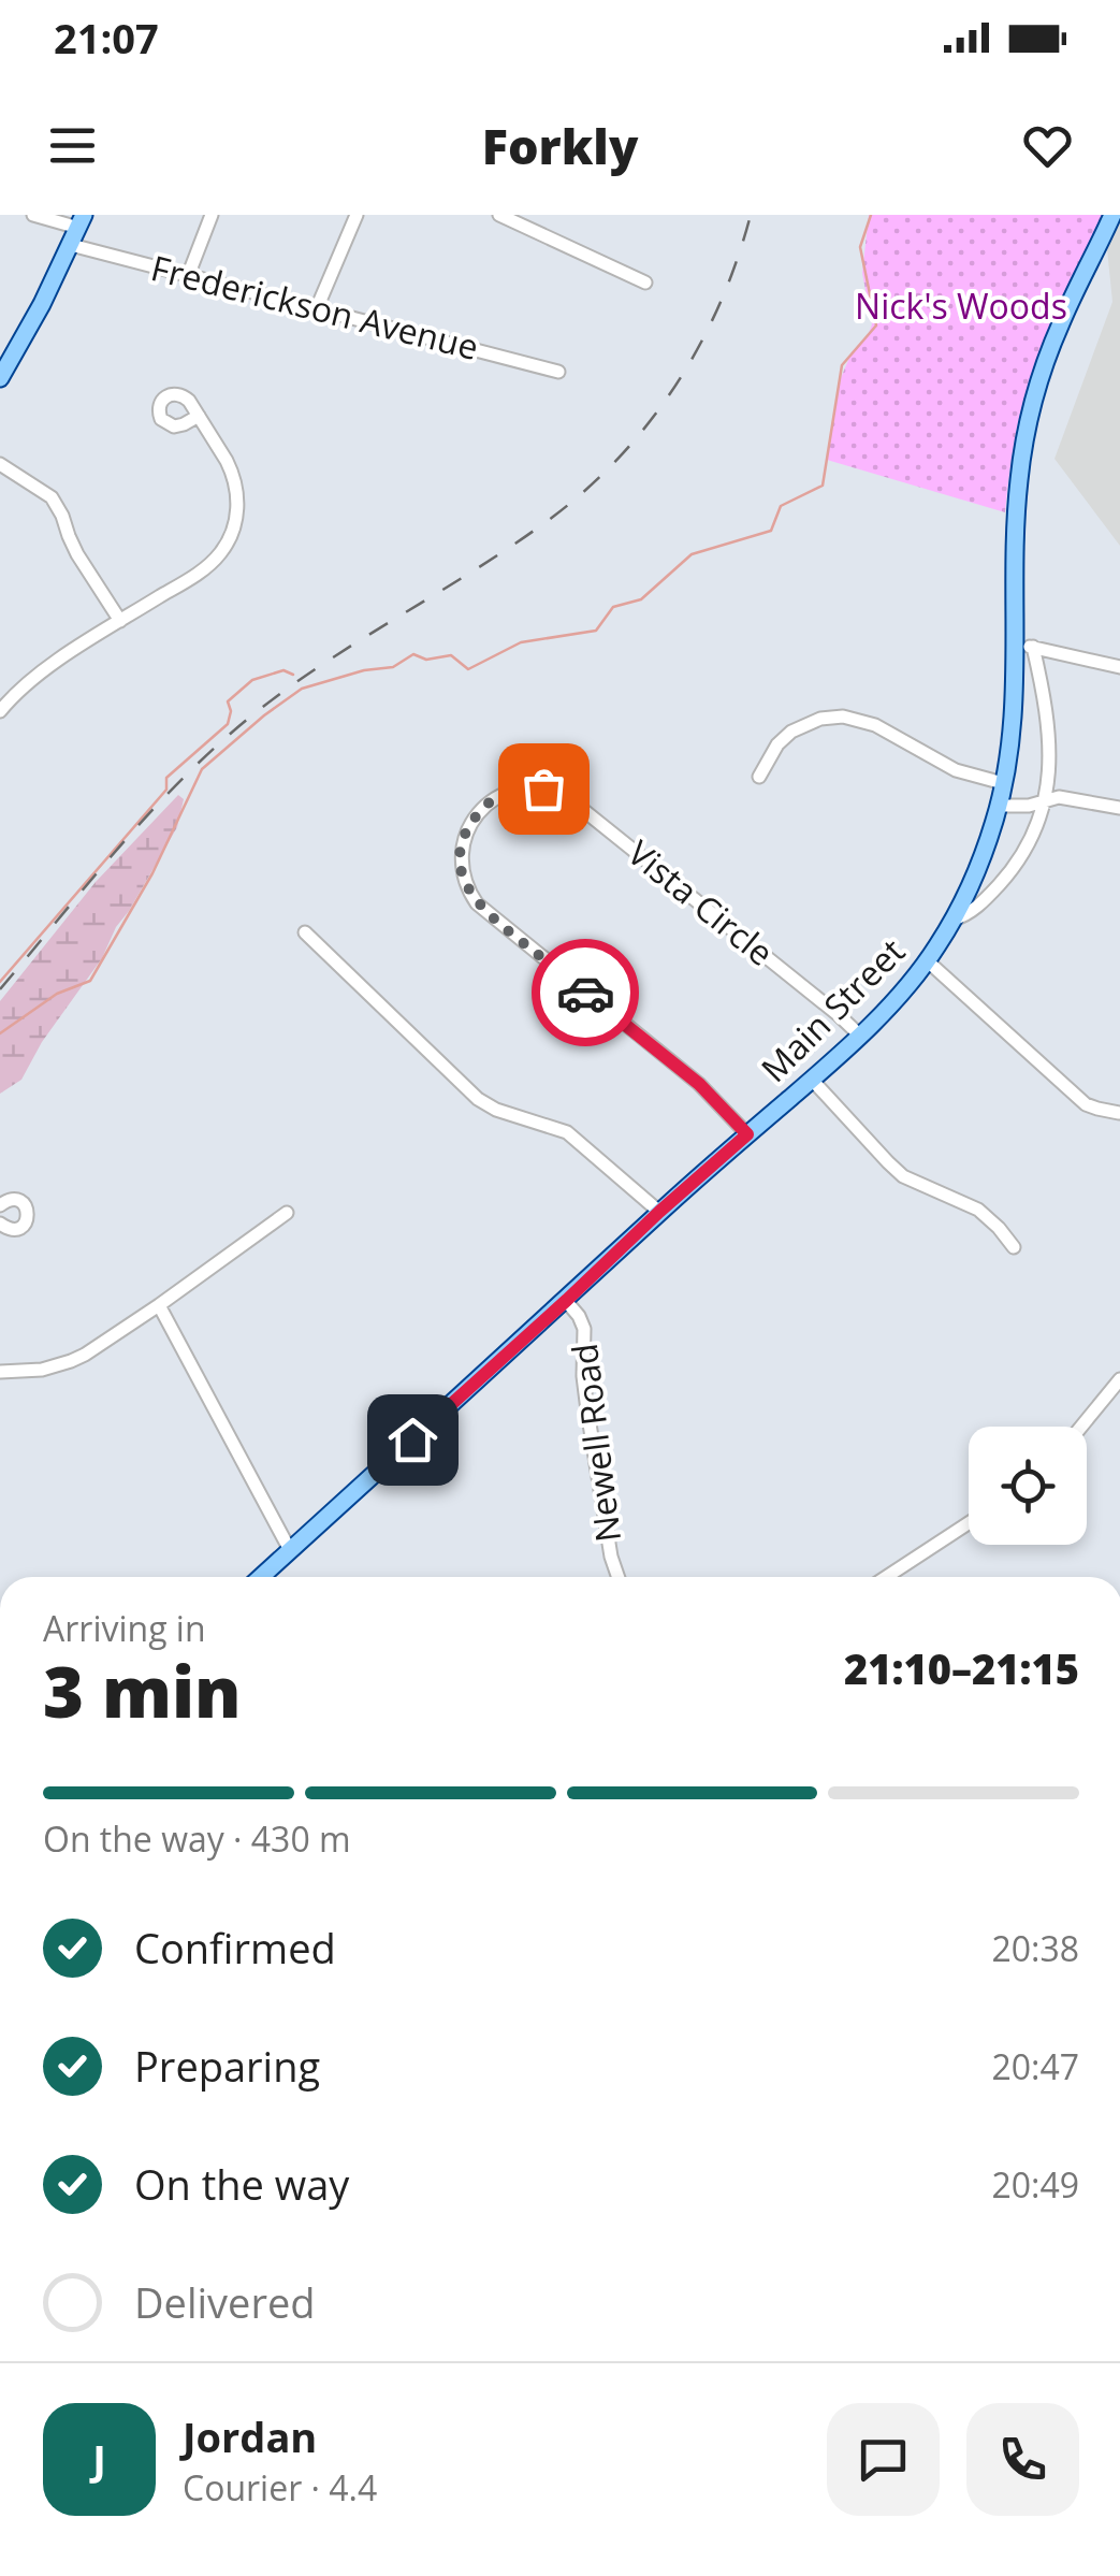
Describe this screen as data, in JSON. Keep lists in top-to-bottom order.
{
  "streets": {
    "main road": ["Main Street"],
    "street": ["Frederickson Avenue", "Vista Circle", "Newell Road"]
  },
  "crossings": [
    ["Vista Circle", "Main Street"],
    ["Main Street", "Newell Road"]
  ],
  "parks": ["Nick's Woods"],
  "page": {
    "status": "21:07",
    "header": "Forkly",
    "heading": ["3 min", "Arriving in", "21:10–21:15"],
    "panel": ["Jordan", "Courier · 4.4"],
    "bar": "On the way · 430 m",
    "list": [
      ["Confirmed", "20:38"],
      ["Preparing", "20:47"],
      ["On the way", "20:49"],
      "Delivered"
    ],
    "round": "J"
  }
}
